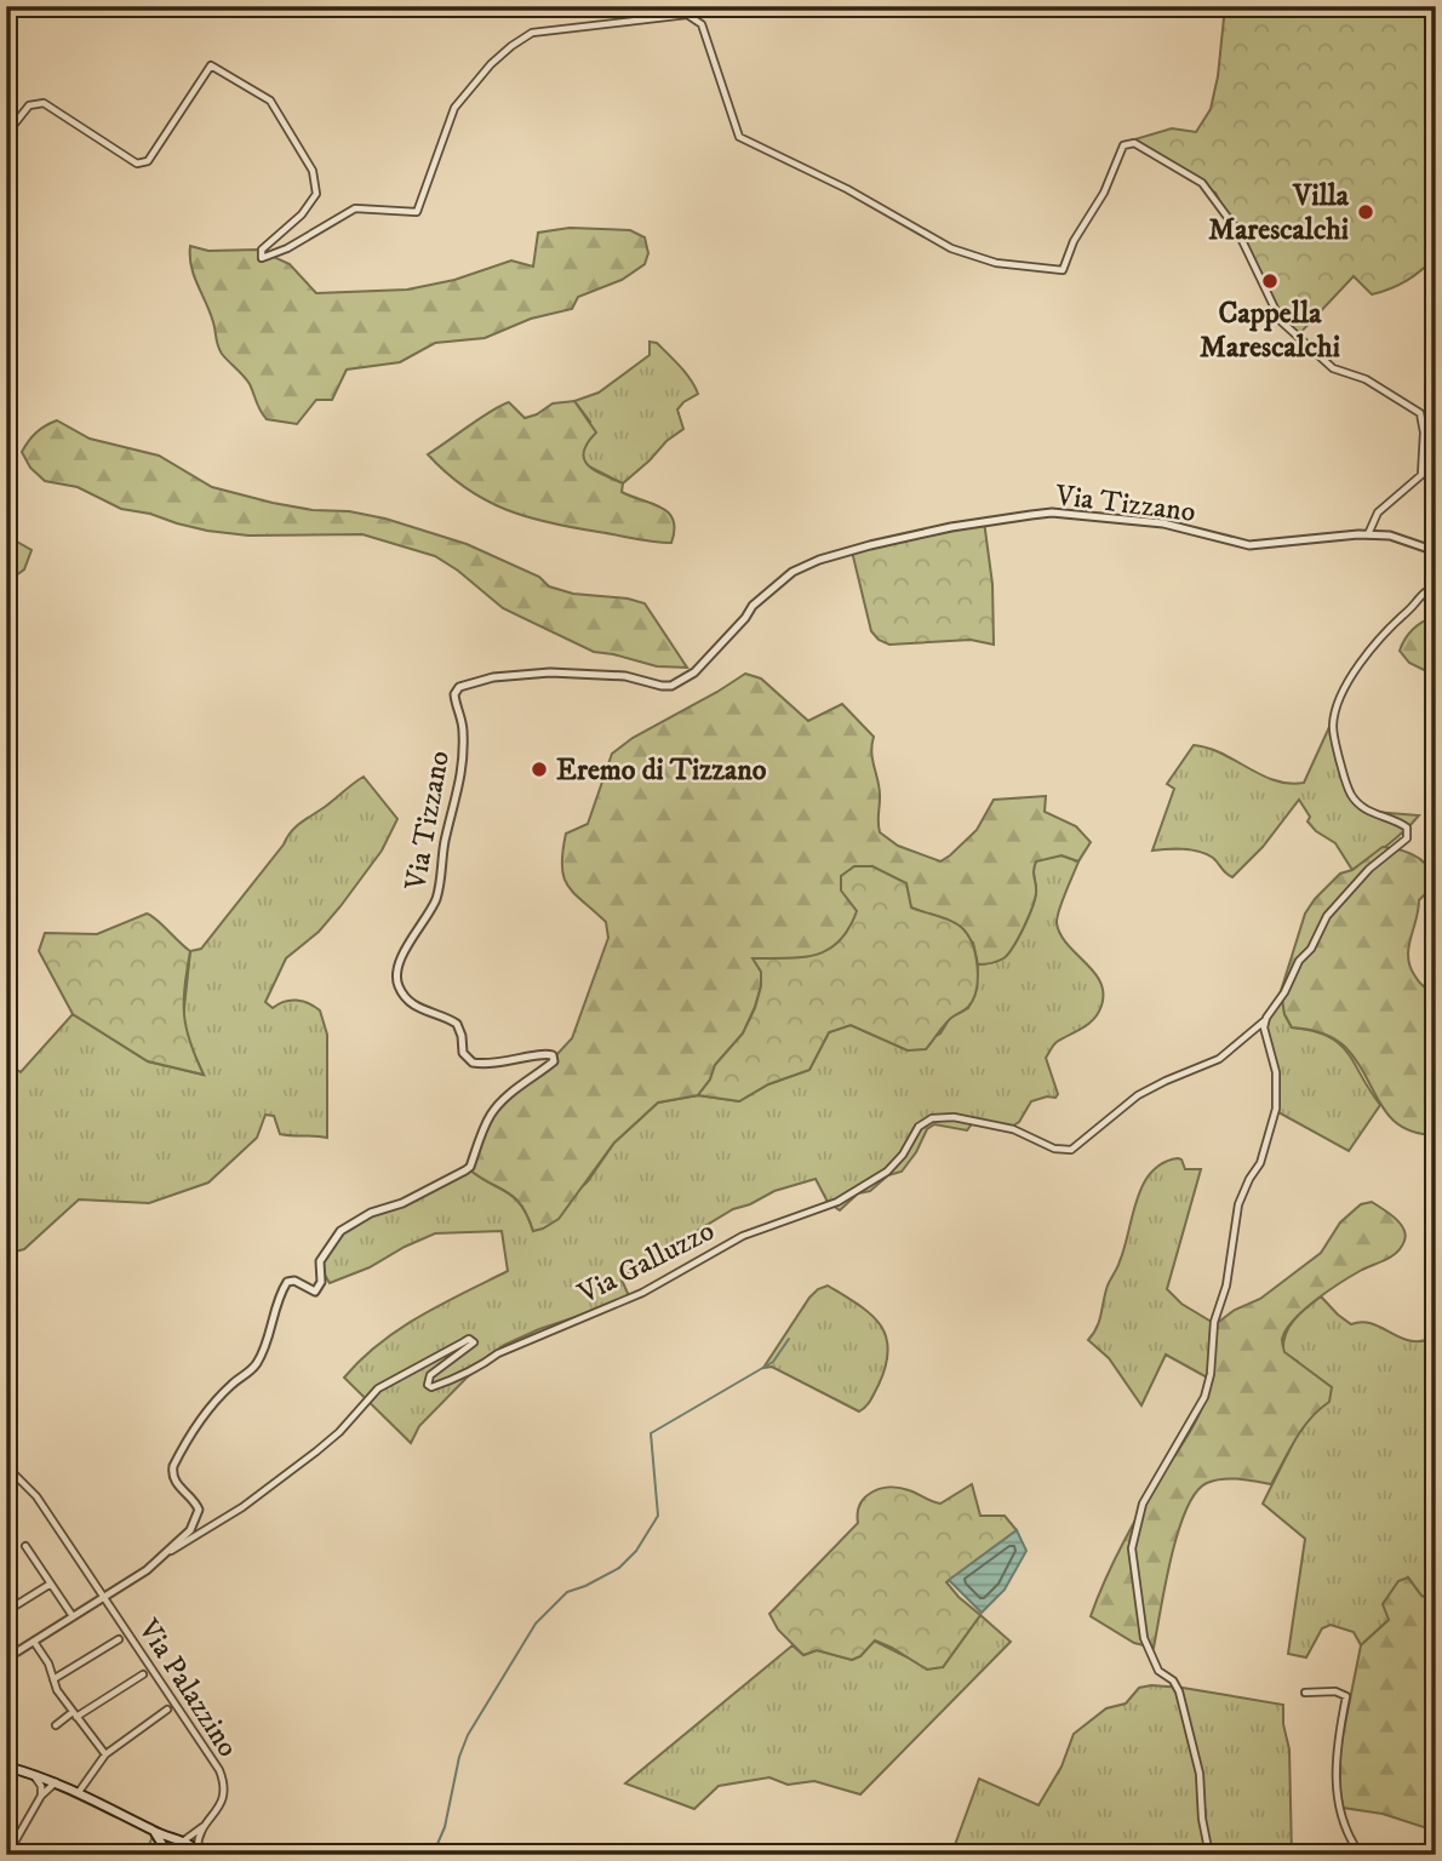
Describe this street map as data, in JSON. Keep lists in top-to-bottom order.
{
  "streets": {
    "street": ["Via Tizzano", "Via Galluzzo", "Via Palazzino"]
  },
  "crossings": [
    ["Via Tizzano", "Via Galluzzo"],
    ["Via Tizzano", "Via Palazzino"]
  ],
  "places": ["Villa Marescalchi", "Cappella Marescalchi", "Eremo di Tizzano"]
}
